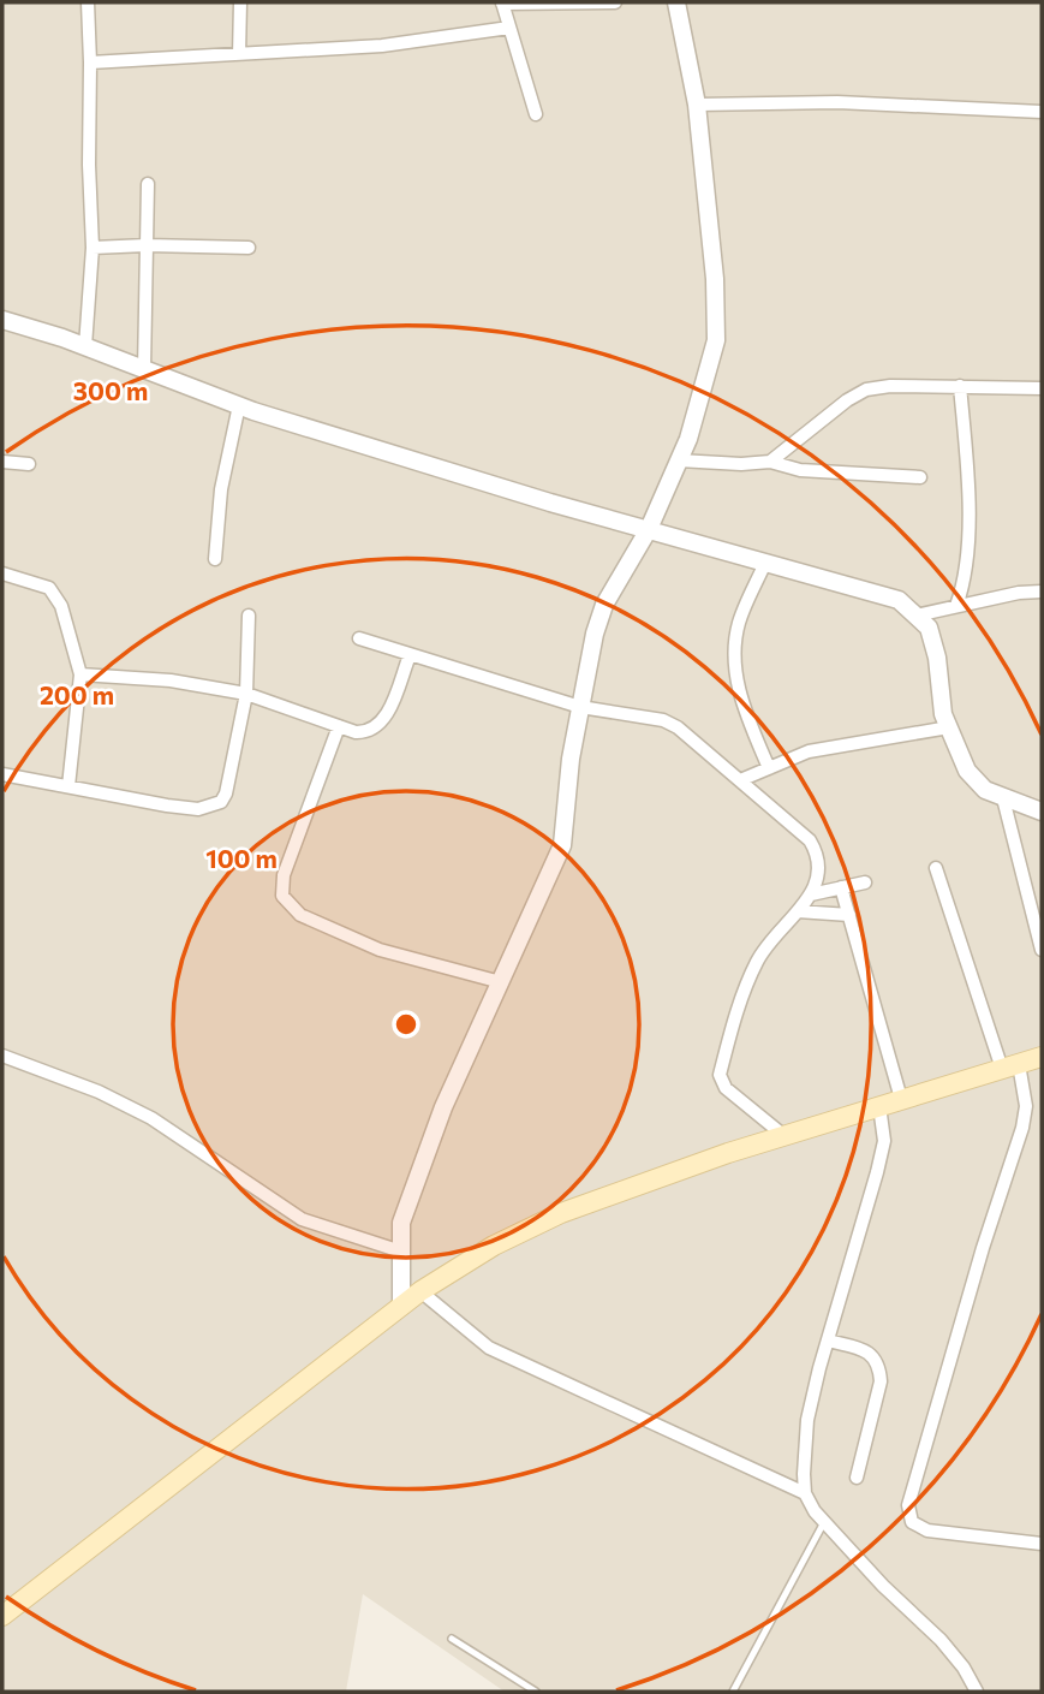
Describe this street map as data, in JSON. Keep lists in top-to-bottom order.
{
  "rings": ["300 m", "200 m", "100 m"]
}
